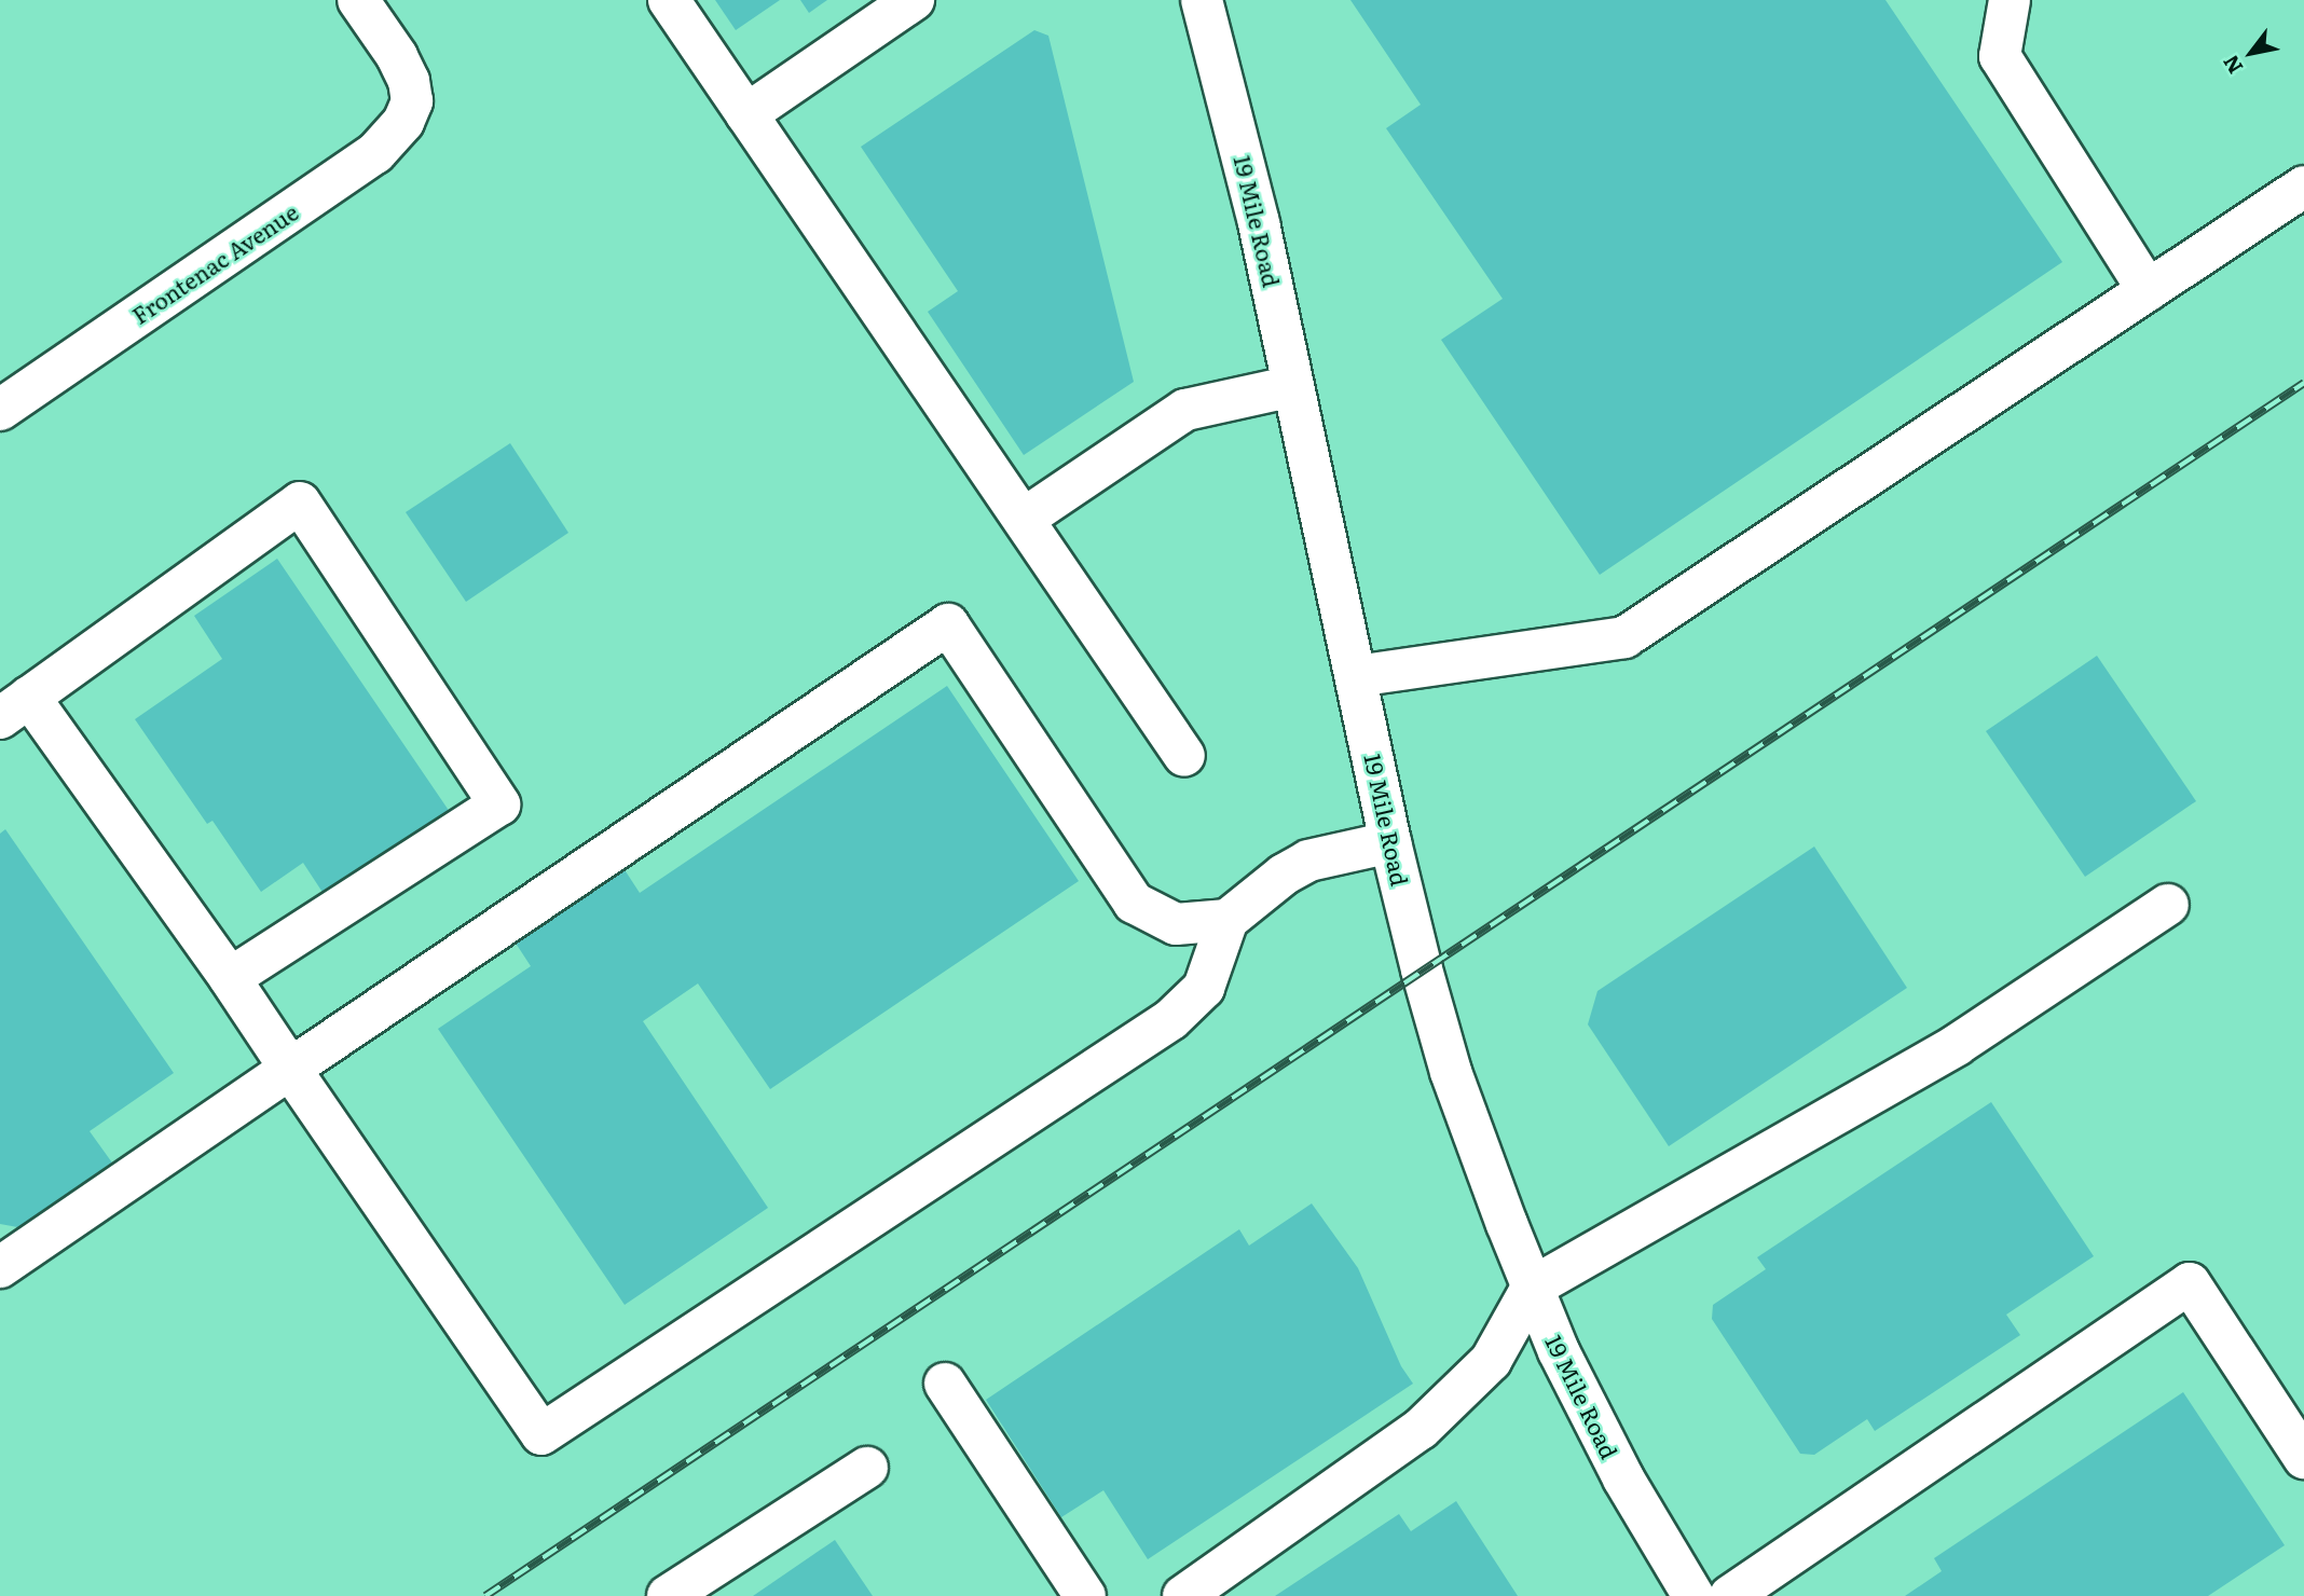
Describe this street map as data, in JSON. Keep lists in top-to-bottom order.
{
  "streets": {
    "street": ["19 Mile Road", "Frontenac Avenue"]
  },
  "north": "bottom left"
}
